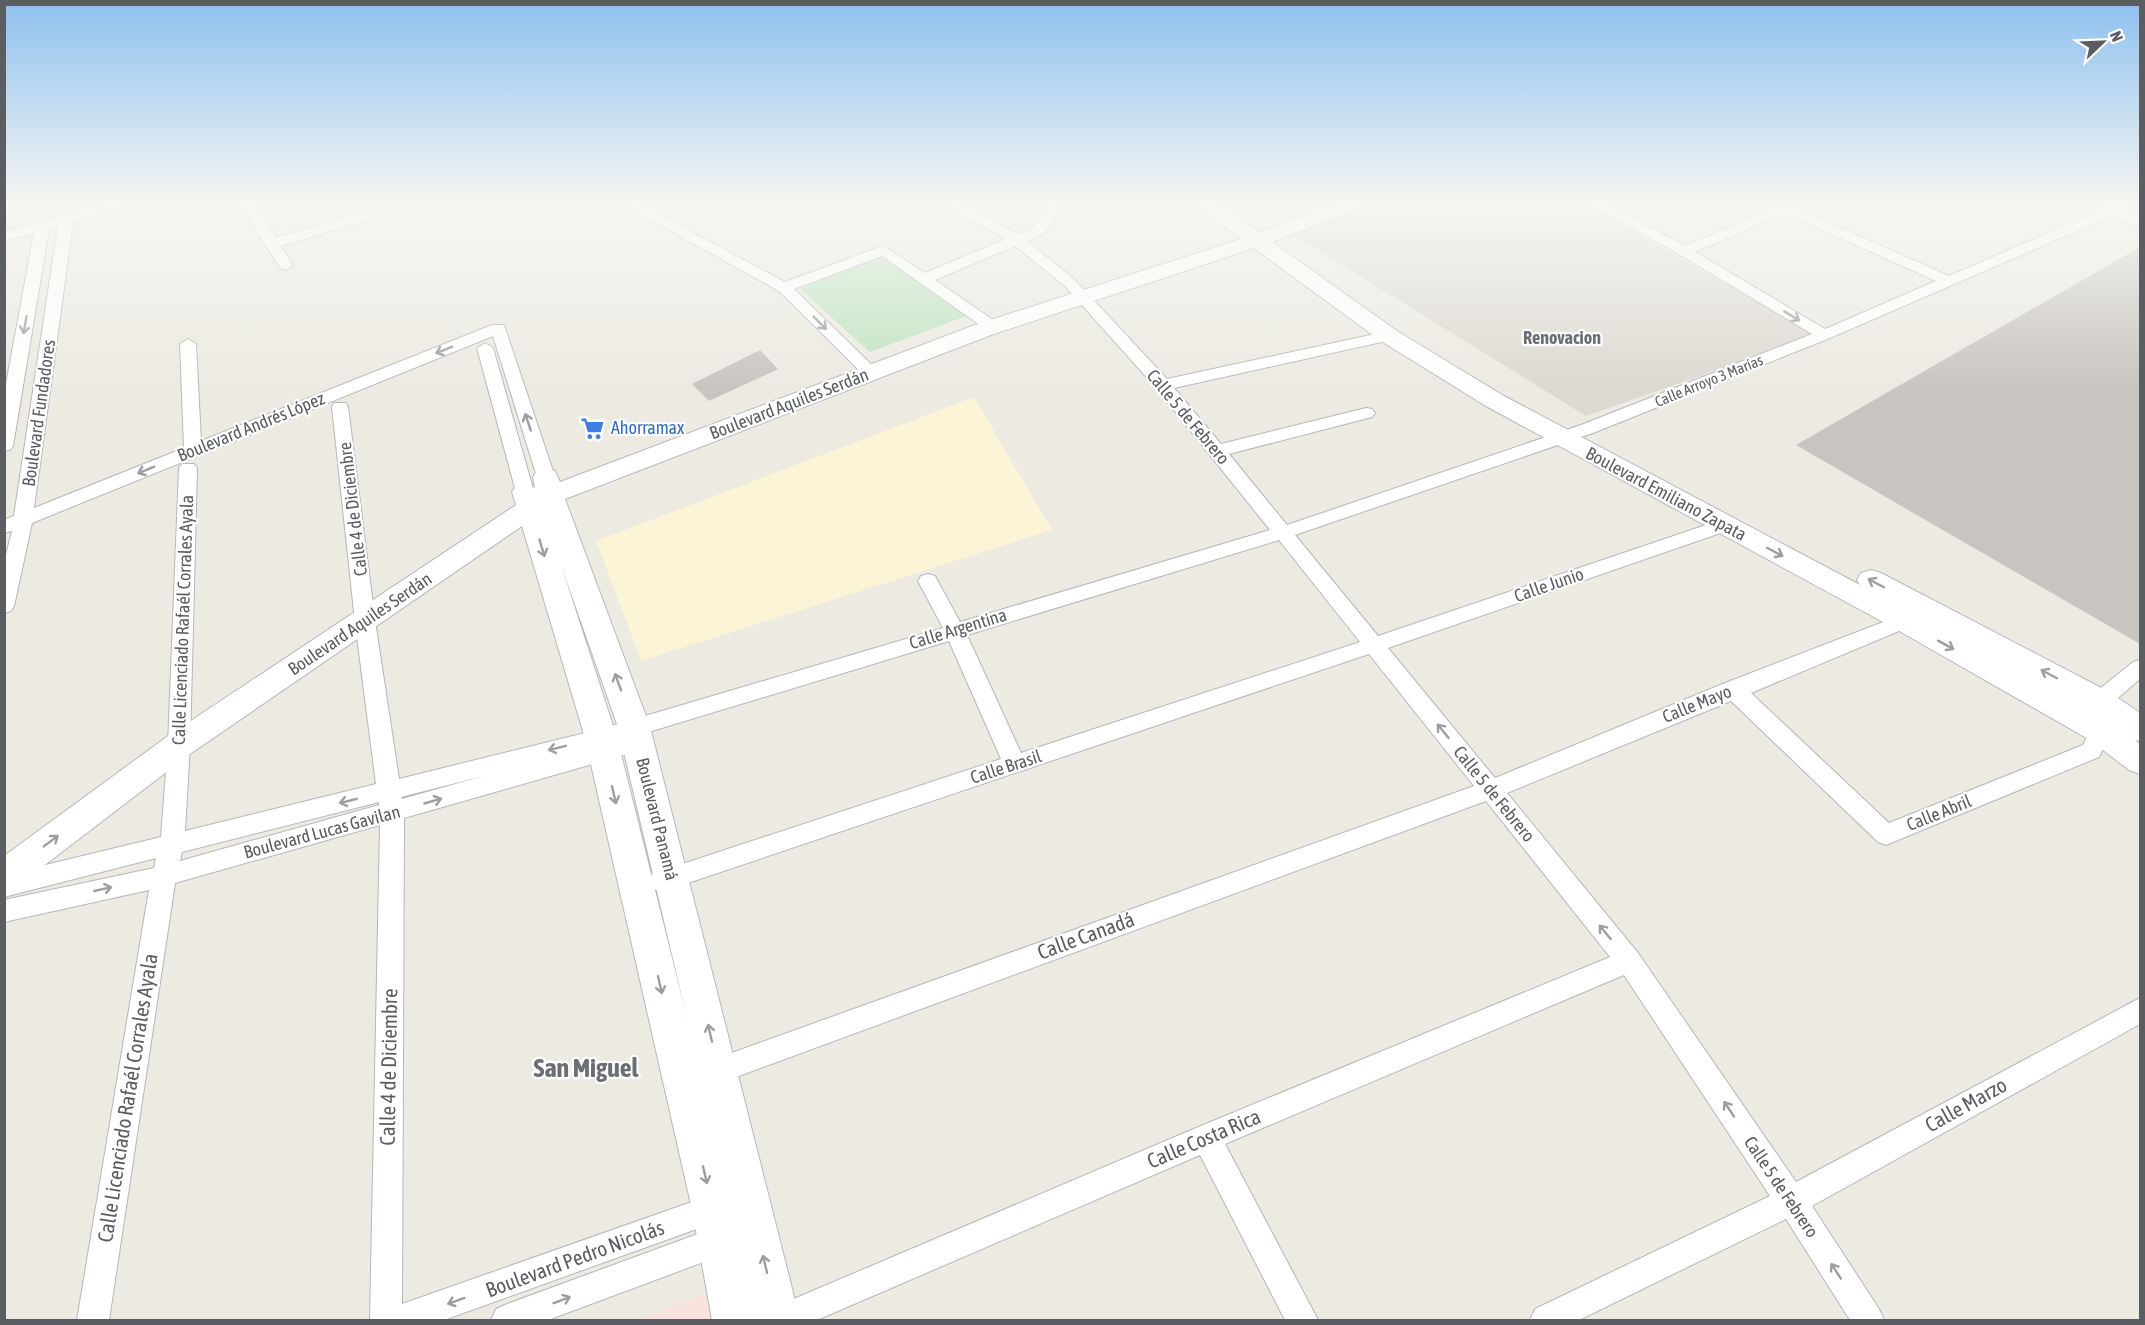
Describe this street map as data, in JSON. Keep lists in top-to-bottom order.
{
  "streets": {
    "street": [
      "Calle Arroyo 3 Marías",
      "Boulevard Aquiles Serdán",
      "Boulevard Fundadores",
      "Calle 5 de Febrero",
      "Boulevard Andrés López",
      "Boulevard Emiliano Zapata",
      "Calle 4 de Diciembre",
      "Calle Junio",
      "Calle Licenciado Rafaél Corrales Ayala",
      "Calle Argentina",
      "Calle Mayo",
      "Calle Brasil",
      "Calle Abril",
      "Boulevard Panamá",
      "Boulevard Lucas Gavilan",
      "Calle Canadá",
      "Calle Marzo",
      "Calle Costa Rica",
      "Boulevard Pedro Nicolás"
    ]
  },
  "crossings": [
    ["Calle Arroyo 3 Marías", "Calle 5 de Febrero"],
    ["Calle Arroyo 3 Marías", "Boulevard Emiliano Zapata"],
    ["Calle Arroyo 3 Marías", "Calle Argentina"],
    ["Boulevard Aquiles Serdán", "Calle 5 de Febrero"],
    ["Boulevard Aquiles Serdán", "Calle 4 de Diciembre"],
    ["Boulevard Aquiles Serdán", "Calle Licenciado Rafaél Corrales Ayala"],
    ["Boulevard Aquiles Serdán", "Boulevard Panamá"],
    ["Boulevard Fundadores", "Boulevard Andrés López"],
    ["Calle 5 de Febrero", "Calle Junio"],
    ["Calle 5 de Febrero", "Calle Argentina"],
    ["Calle 5 de Febrero", "Calle Mayo"],
    ["Calle 5 de Febrero", "Calle Brasil"],
    ["Calle 5 de Febrero", "Calle Canadá"],
    ["Calle 5 de Febrero", "Calle Marzo"],
    ["Calle 5 de Febrero", "Calle Costa Rica"],
    ["Boulevard Andrés López", "Calle 4 de Diciembre"],
    ["Boulevard Andrés López", "Calle Licenciado Rafaél Corrales Ayala"],
    ["Boulevard Andrés López", "Boulevard Panamá"],
    ["Boulevard Emiliano Zapata", "Calle Junio"],
    ["Boulevard Emiliano Zapata", "Calle Mayo"],
    ["Boulevard Emiliano Zapata", "Calle Abril"],
    ["Calle 4 de Diciembre", "Boulevard Lucas Gavilan"],
    ["Calle Junio", "Calle Brasil"],
    ["Calle Licenciado Rafaél Corrales Ayala", "Boulevard Lucas Gavilan"],
    ["Calle Argentina", "Boulevard Panamá"],
    ["Calle Argentina", "Boulevard Lucas Gavilan"],
    ["Calle Mayo", "Calle Abril"],
    ["Calle Mayo", "Calle Canadá"],
    ["Calle Brasil", "Boulevard Panamá"],
    ["Boulevard Panamá", "Boulevard Lucas Gavilan"],
    ["Boulevard Panamá", "Calle Canadá"],
    ["Boulevard Panamá", "Calle Costa Rica"],
    ["Boulevard Panamá", "Boulevard Pedro Nicolás"]
  ],
  "one_way": ["Calle 5 de Febrero"],
  "districts": ["Renovacion", "San Miguel"],
  "places": {
    "supermarket": ["Ahorramax"]
  },
  "north": "top right"
}
